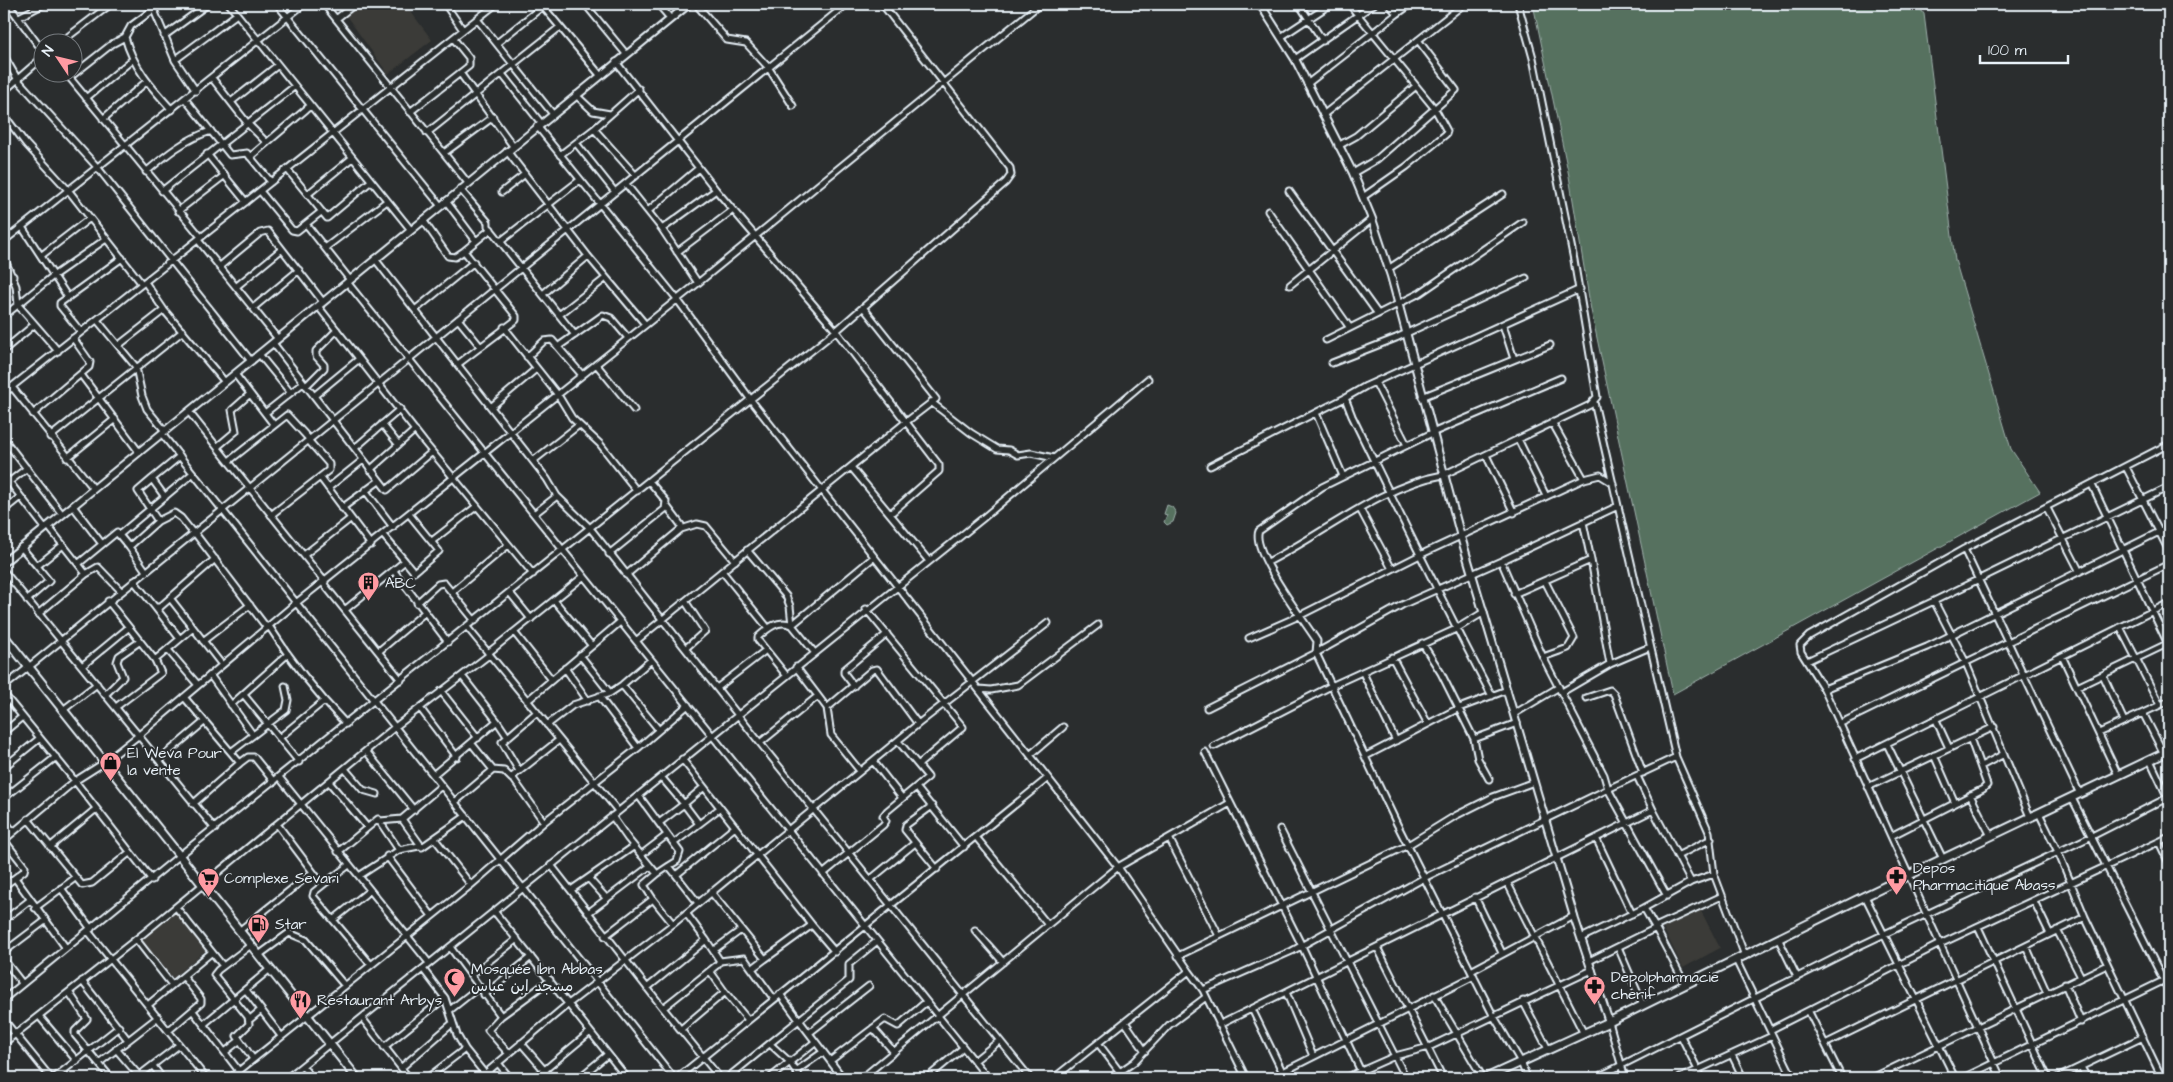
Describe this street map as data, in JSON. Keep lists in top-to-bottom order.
{
  "places": {
    "building": ["ABC"],
    "shop": ["El Weva Pour la vente"],
    "pharmacy": ["Depos Pharmacitique Abass", "Depolpharmacie cherif"],
    "supermarket": ["Complexe Sevari"],
    "fuel station": ["Star"],
    "mosque": ["Mosquée Ibn Abbas مسجد ابن عباس"],
    "restaurant": ["Restaurant Arbys"]
  },
  "scale_bar": "100 m",
  "north": "top left"
}
